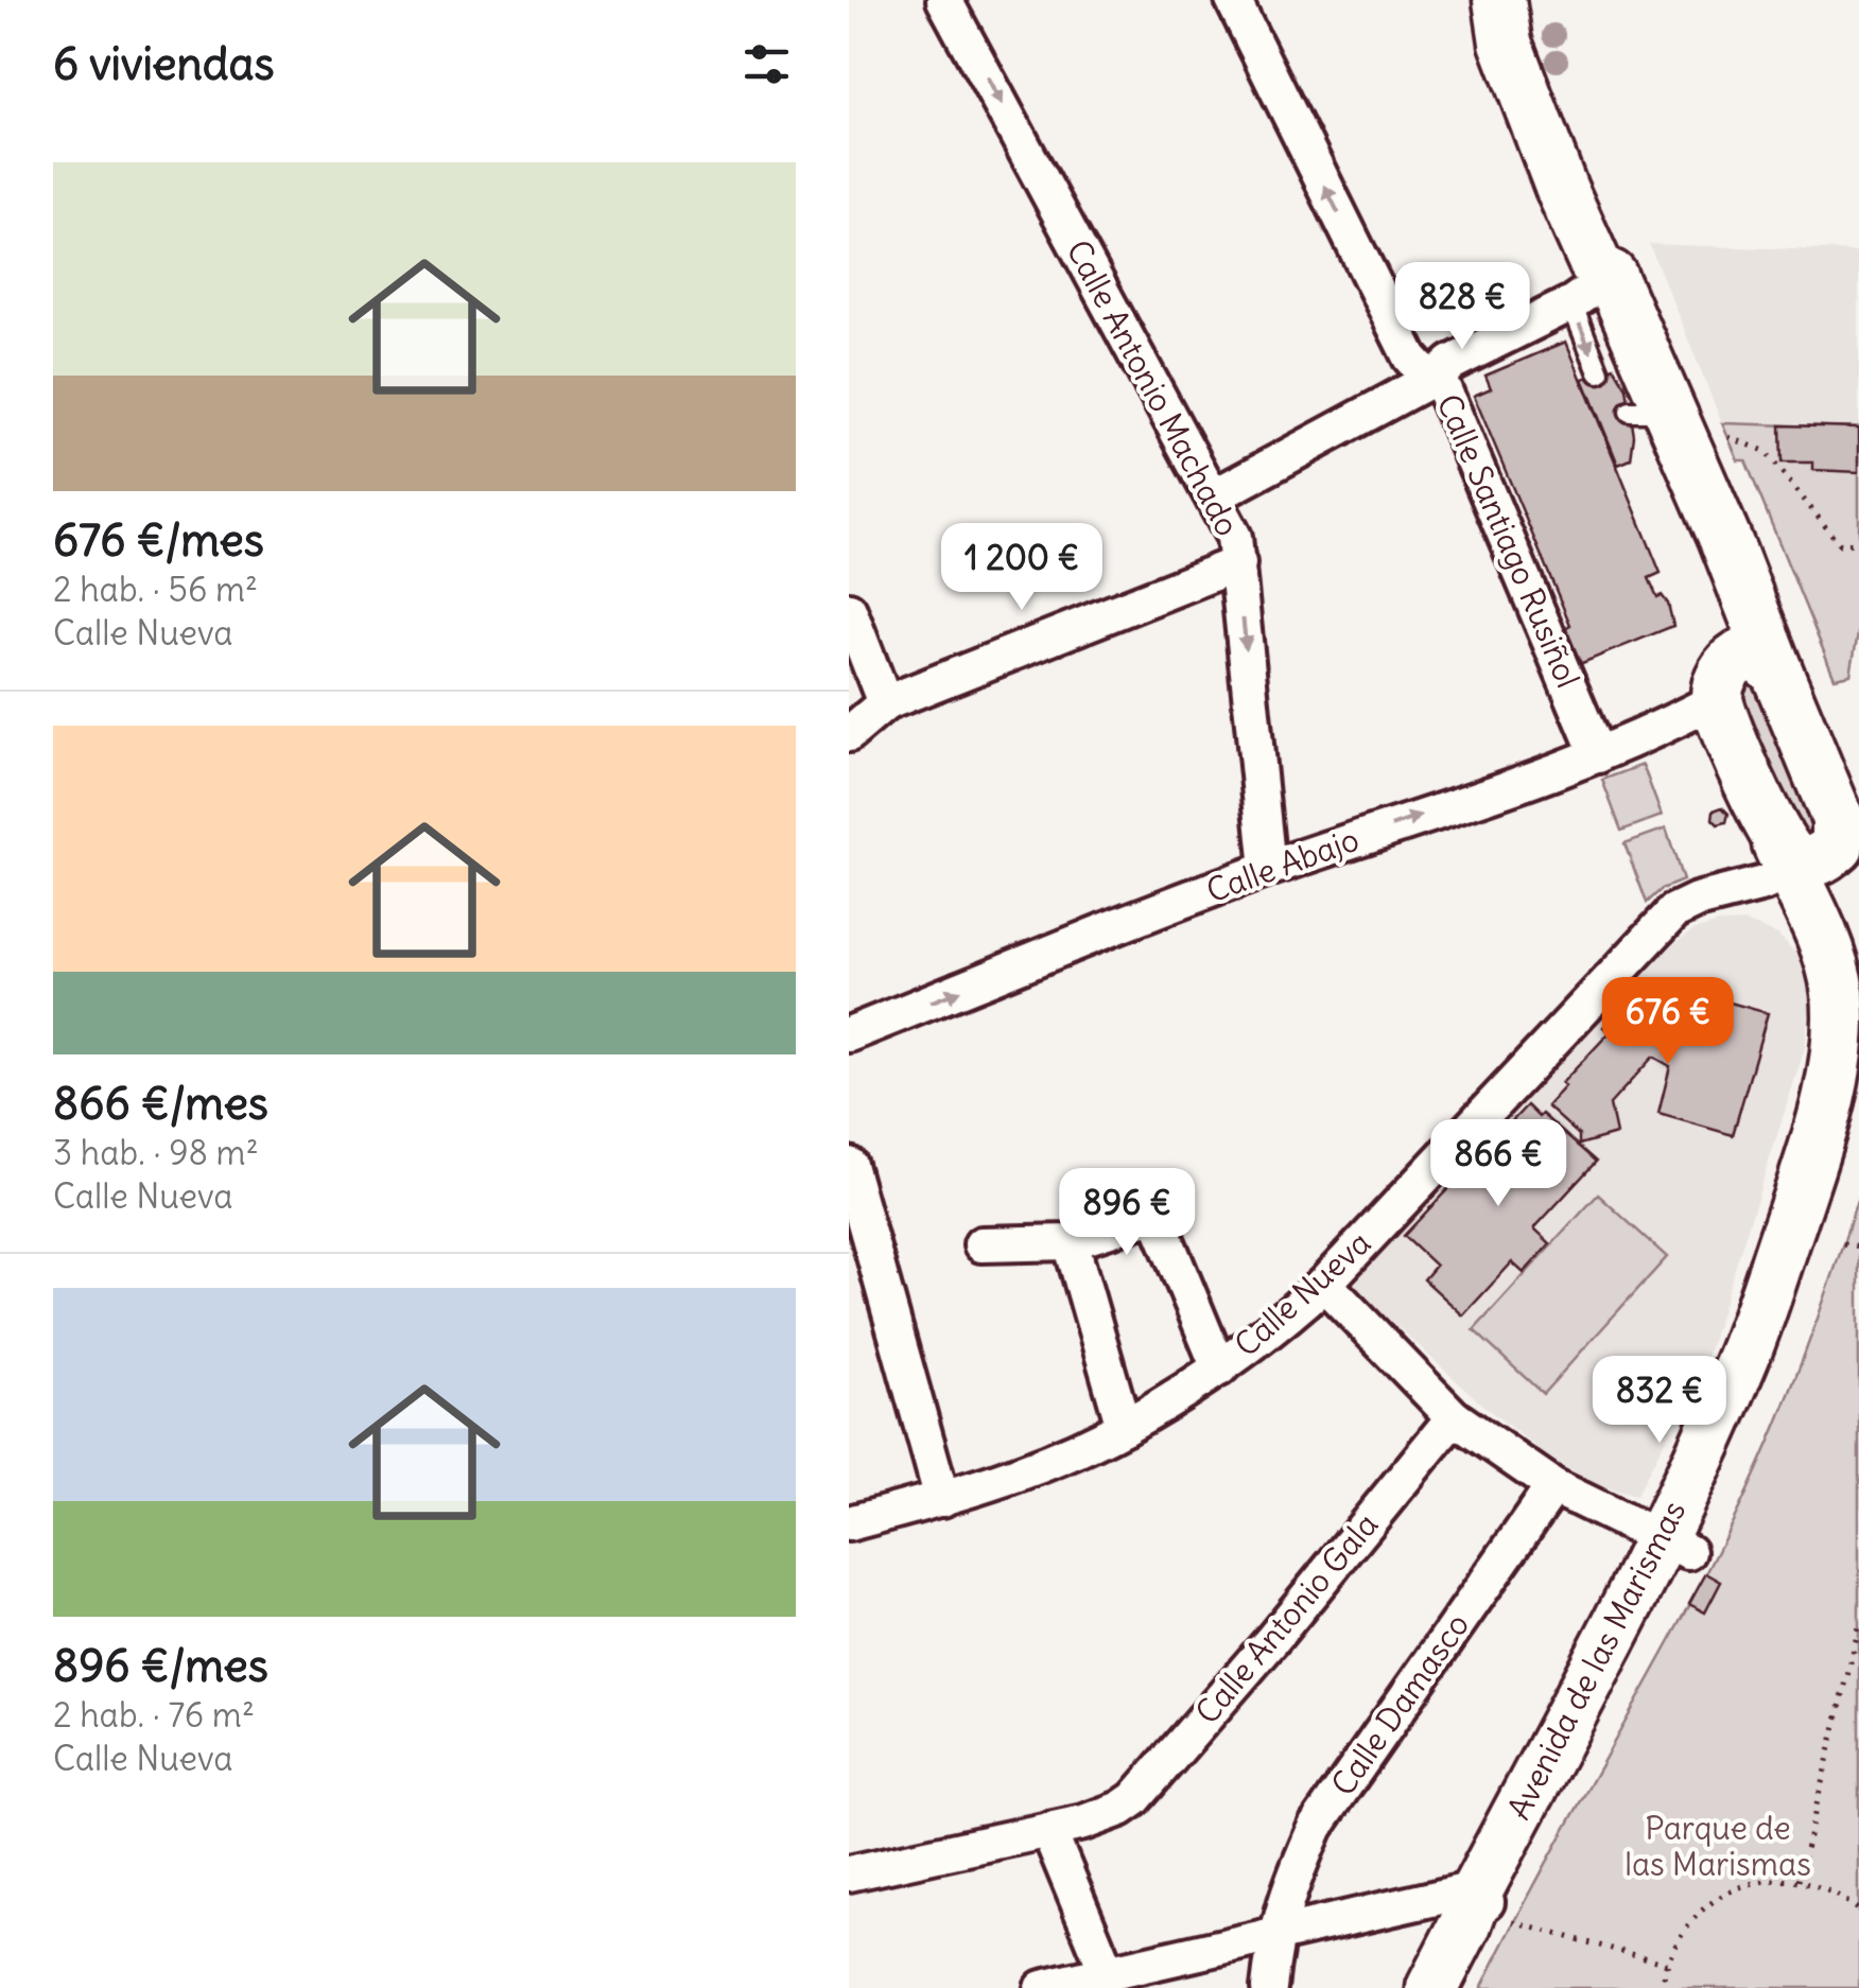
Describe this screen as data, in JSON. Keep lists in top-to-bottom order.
{
  "streets": {
    "street": [
      "Calle Antonio Machado",
      "Calle Santiago Rusiñol",
      "Calle Abajo",
      "Calle Nueva",
      "Calle Antonio Gala",
      "Avenida de las Marismas",
      "Calle Damasco"
    ]
  },
  "crossings": [
    ["Calle Antonio Machado", "Calle Abajo"],
    ["Calle Santiago Rusiñol", "Calle Abajo"],
    ["Calle Nueva", "Avenida de las Marismas"]
  ],
  "one_way": ["Calle Antonio Machado"],
  "parks": ["Parque de las Marismas"],
  "page": {
    "heading": "6 viviendas",
    "list": [
      {
        "name": "676 €/mes",
        "note": "2 hab. · 56 m² · Calle Nueva"
      },
      {
        "name": "866 €/mes",
        "note": "3 hab. · 98 m² · Calle Nueva"
      },
      {
        "name": "896 €/mes",
        "note": "2 hab. · 76 m² · Calle Nueva"
      }
    ],
    "price": [
      "828 €",
      "1 200 €",
      "676 €",
      "866 €",
      "896 €",
      "832 €"
    ]
  }
}
